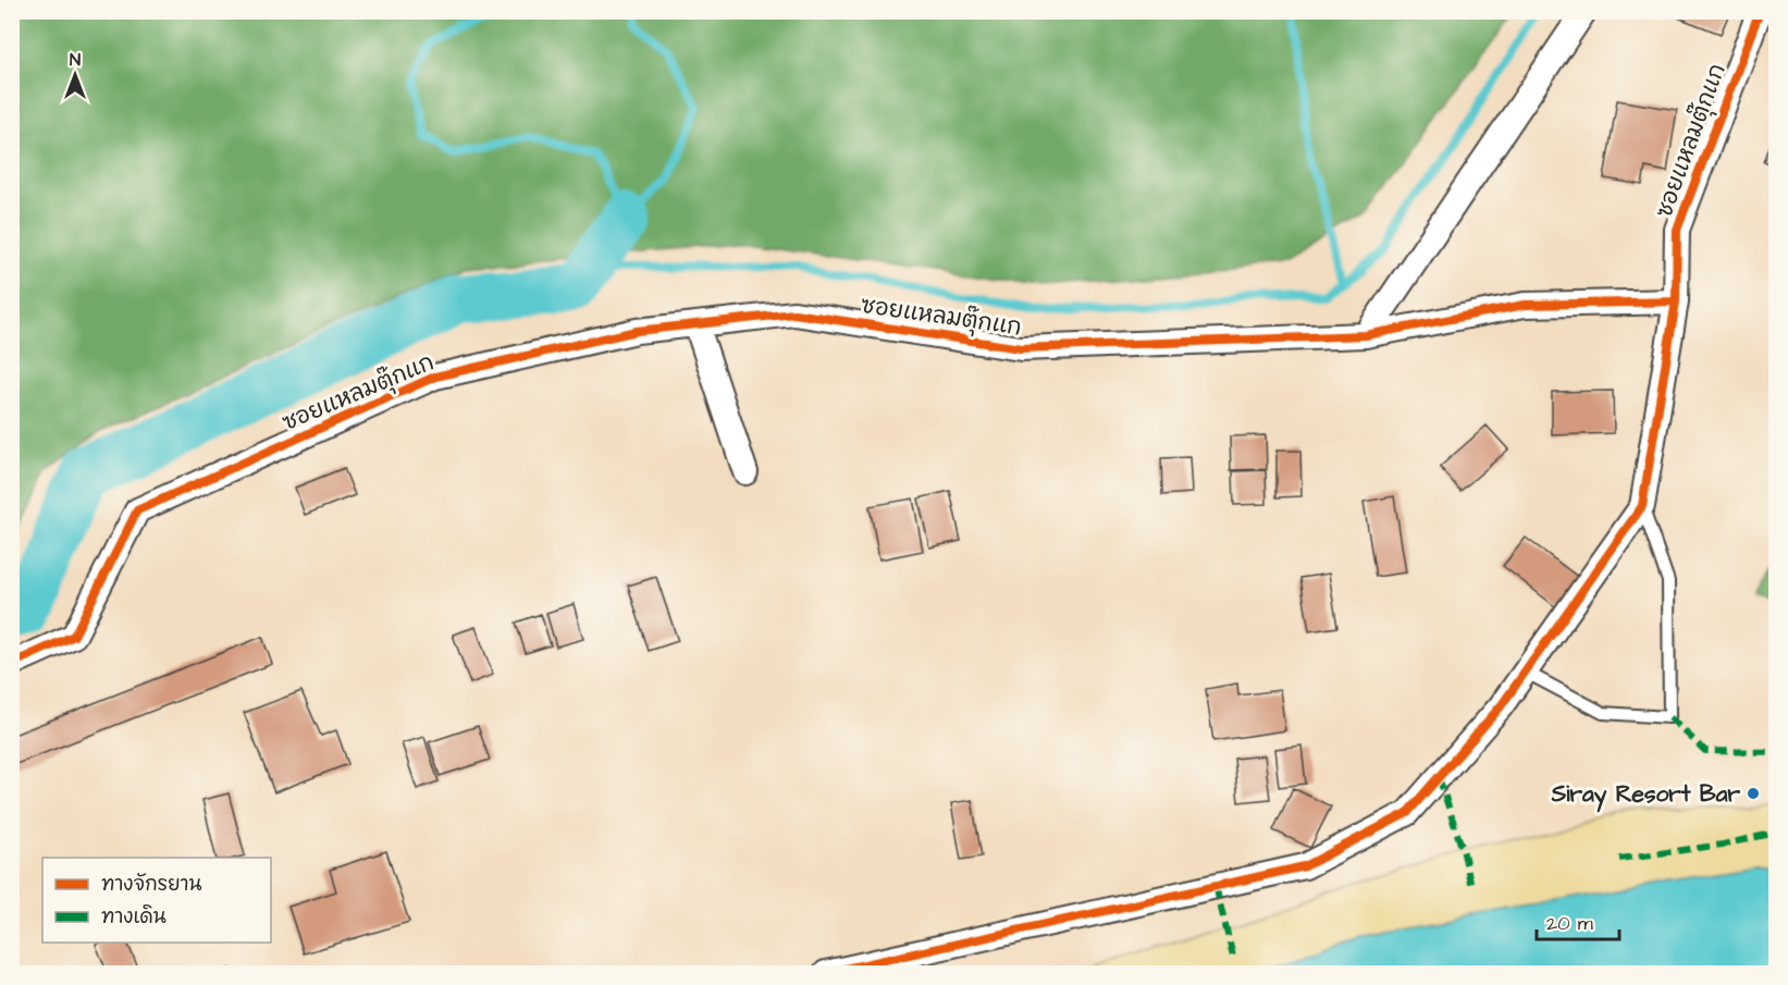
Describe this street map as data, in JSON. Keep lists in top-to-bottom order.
{
  "streets": {
    "street": ["ซอยแหลมตุ๊กแก"]
  },
  "places": ["Siray Resort Bar"],
  "legend": ["ทางจักรยาน", "ทางเดิน"],
  "scale_bar": "20 m",
  "north": "top"
}
